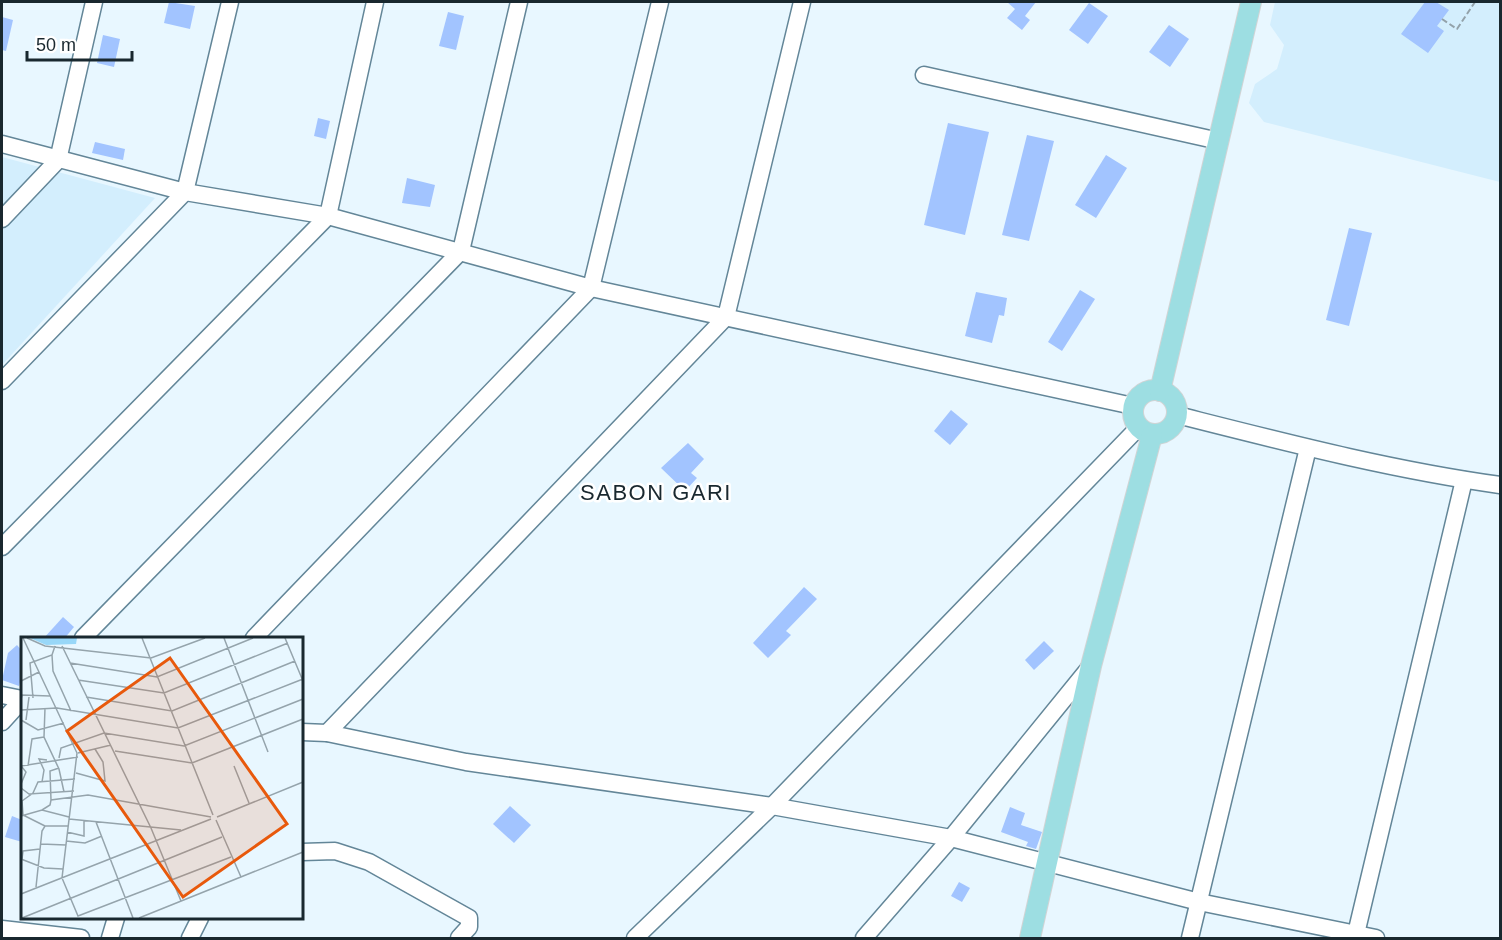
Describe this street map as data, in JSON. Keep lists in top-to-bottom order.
{
  "districts": ["SABON GARI"],
  "scale_bar": "50 m"
}
